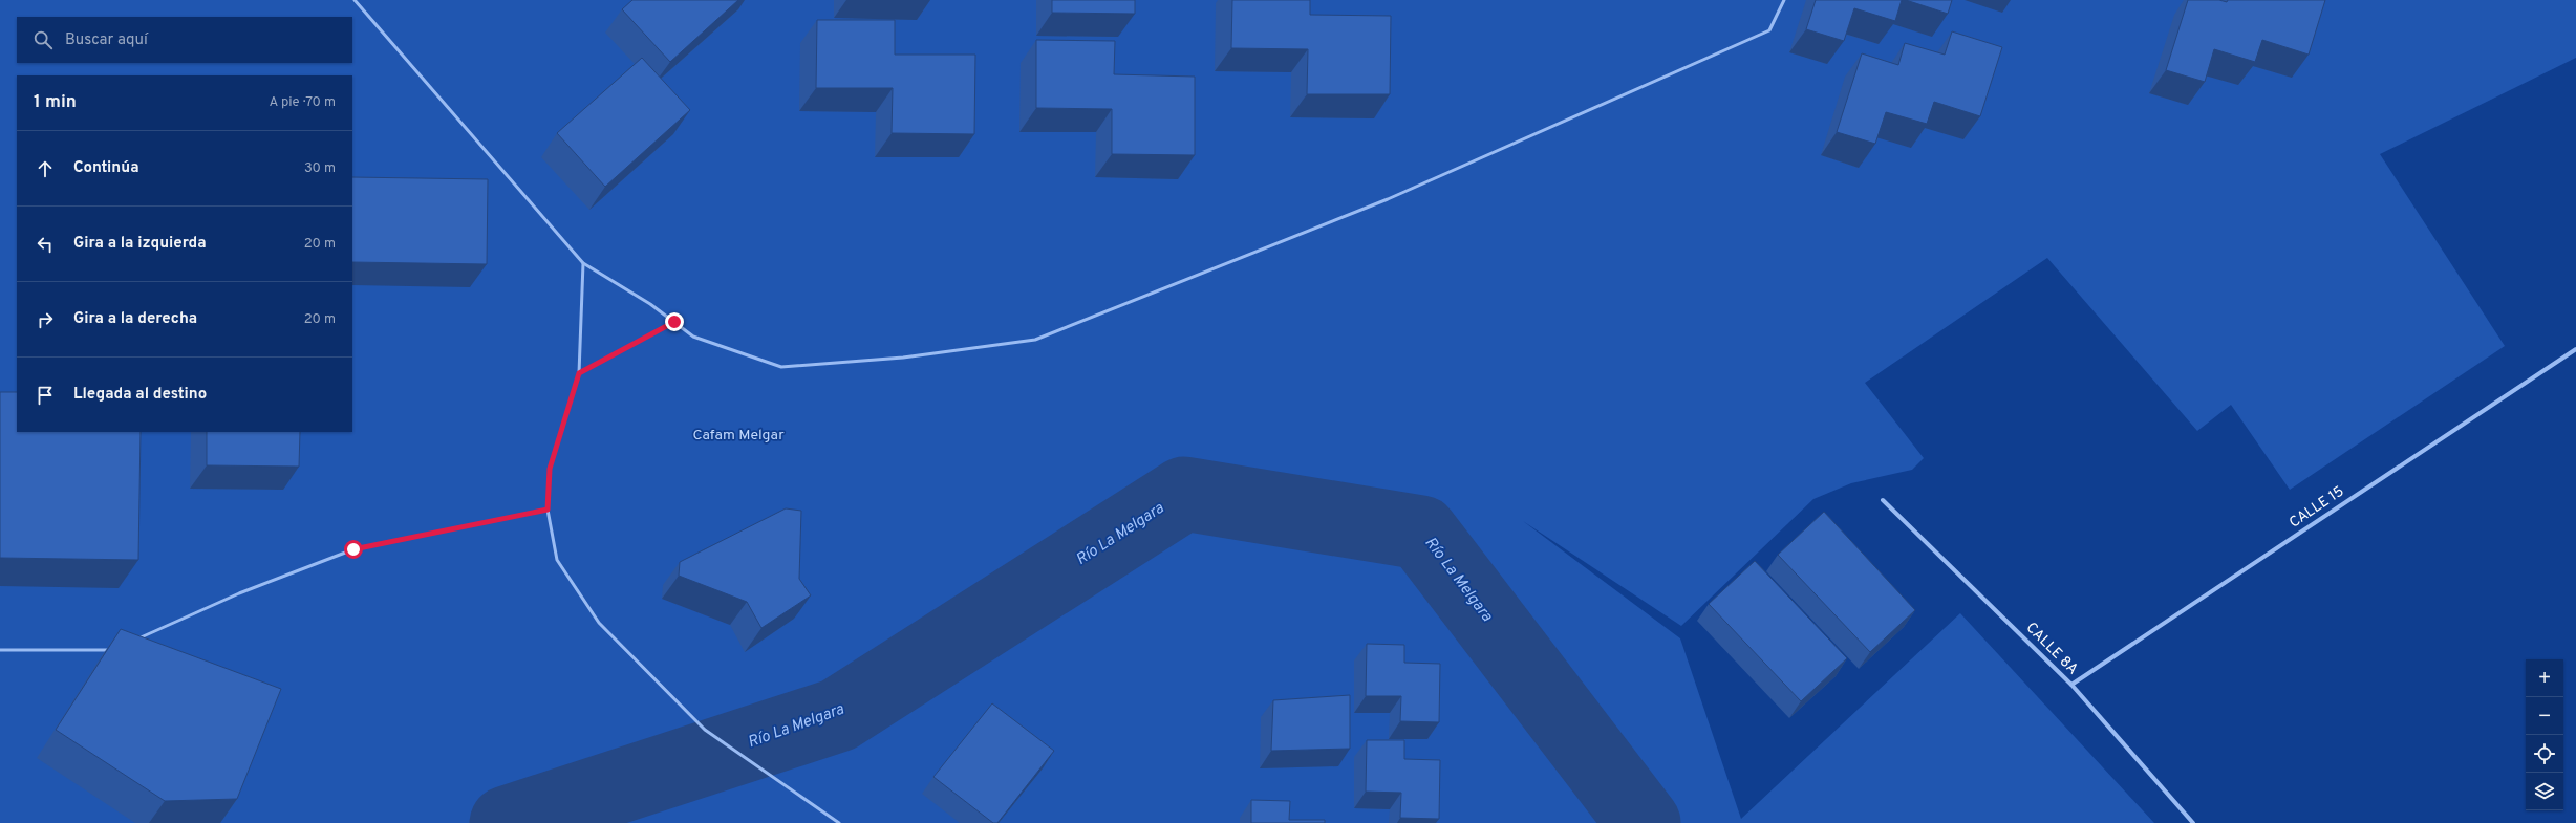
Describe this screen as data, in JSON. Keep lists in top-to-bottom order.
{
  "streets": {
    "street": ["CALLE 15", "CALLE 8A"]
  },
  "crossings": [
    ["CALLE 15", "CALLE 8A"]
  ],
  "water": ["Río La Melgara"],
  "parks": ["Cafam Melgar"],
  "page": {
    "search": "Buscar aquí",
    "heading": ["1 min", "A pie · 70 m"],
    "list": [
      ["Continúa", "30 m"],
      ["Gira a la izquierda", "20 m"],
      ["Gira a la derecha", "20 m"],
      "Llegada al destino"
    ],
    "map_buttons": ["+", "−"]
  }
}
